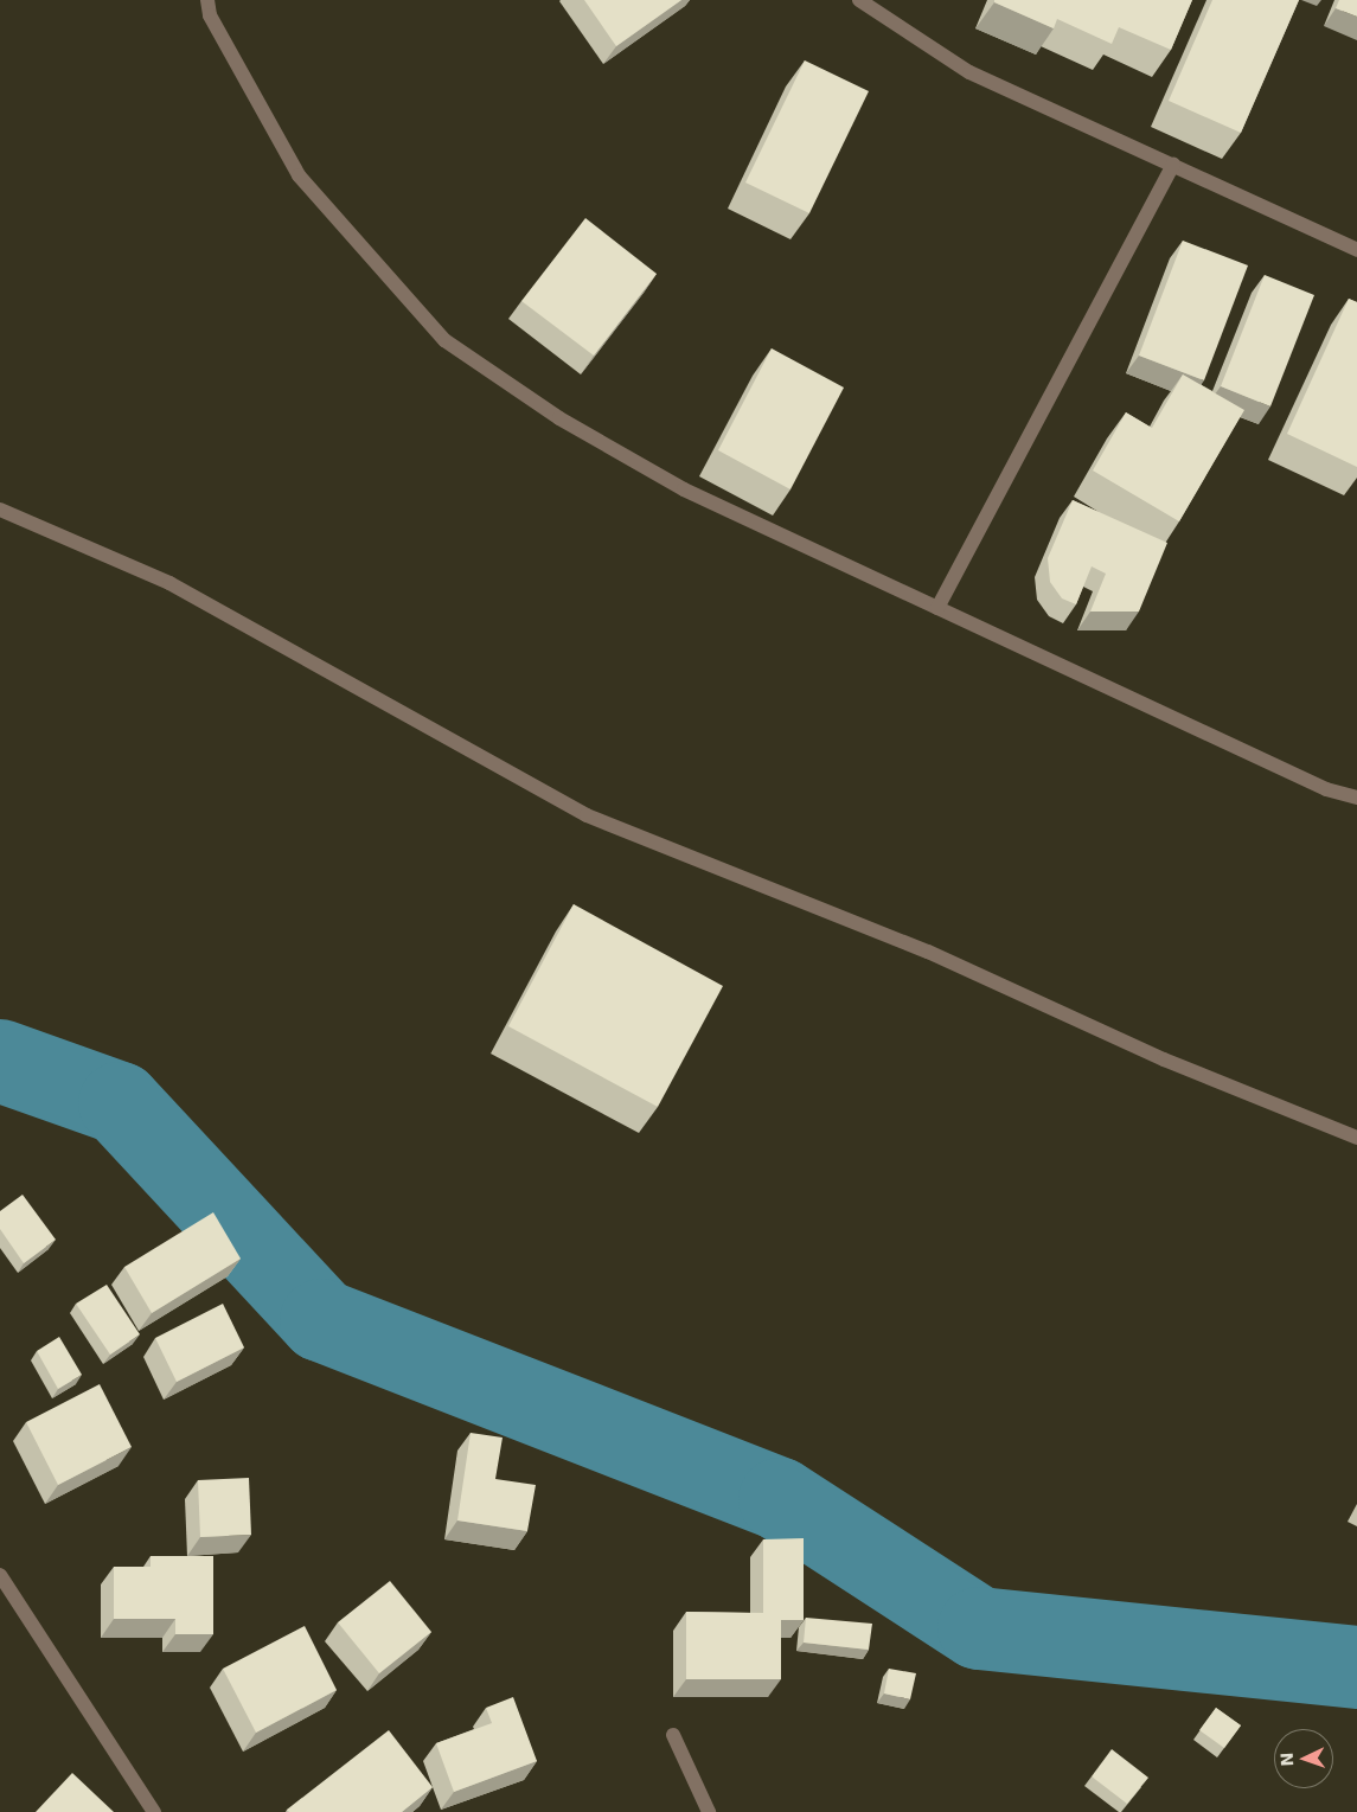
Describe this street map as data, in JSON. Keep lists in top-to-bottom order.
{
  "north": "left"
}
